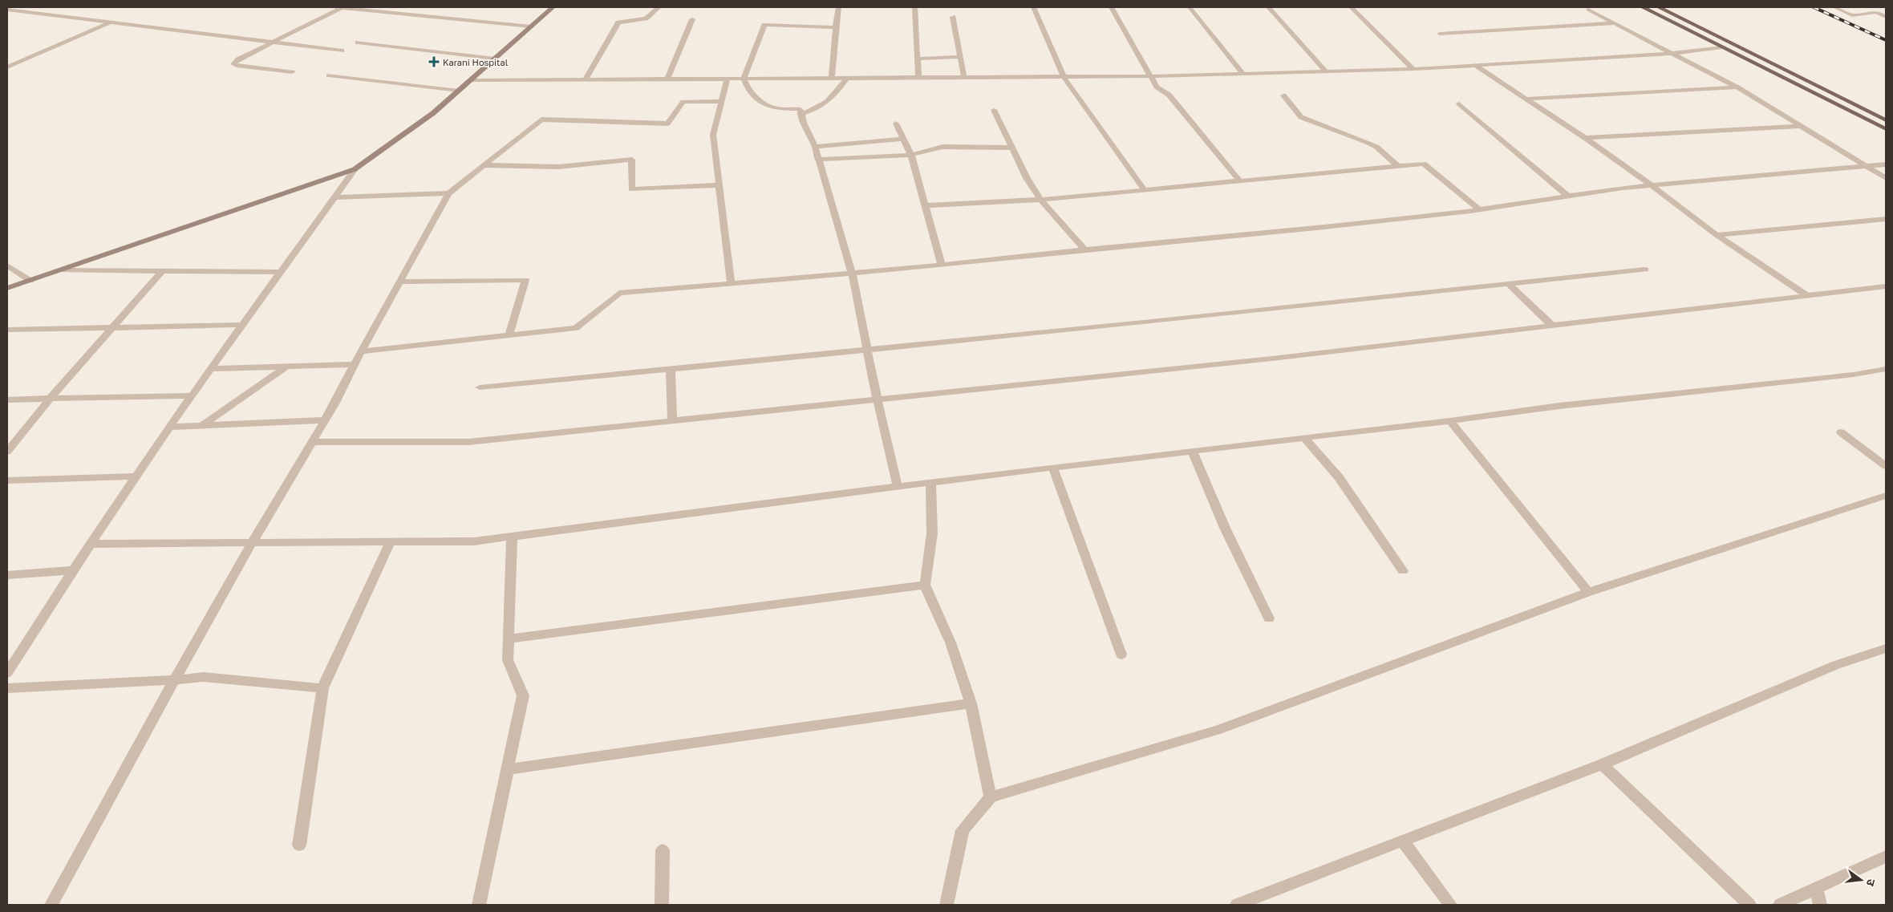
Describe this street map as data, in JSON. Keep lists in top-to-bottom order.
{
  "places": {
    "health": ["Karani Hospital"]
  },
  "north": "right"
}
